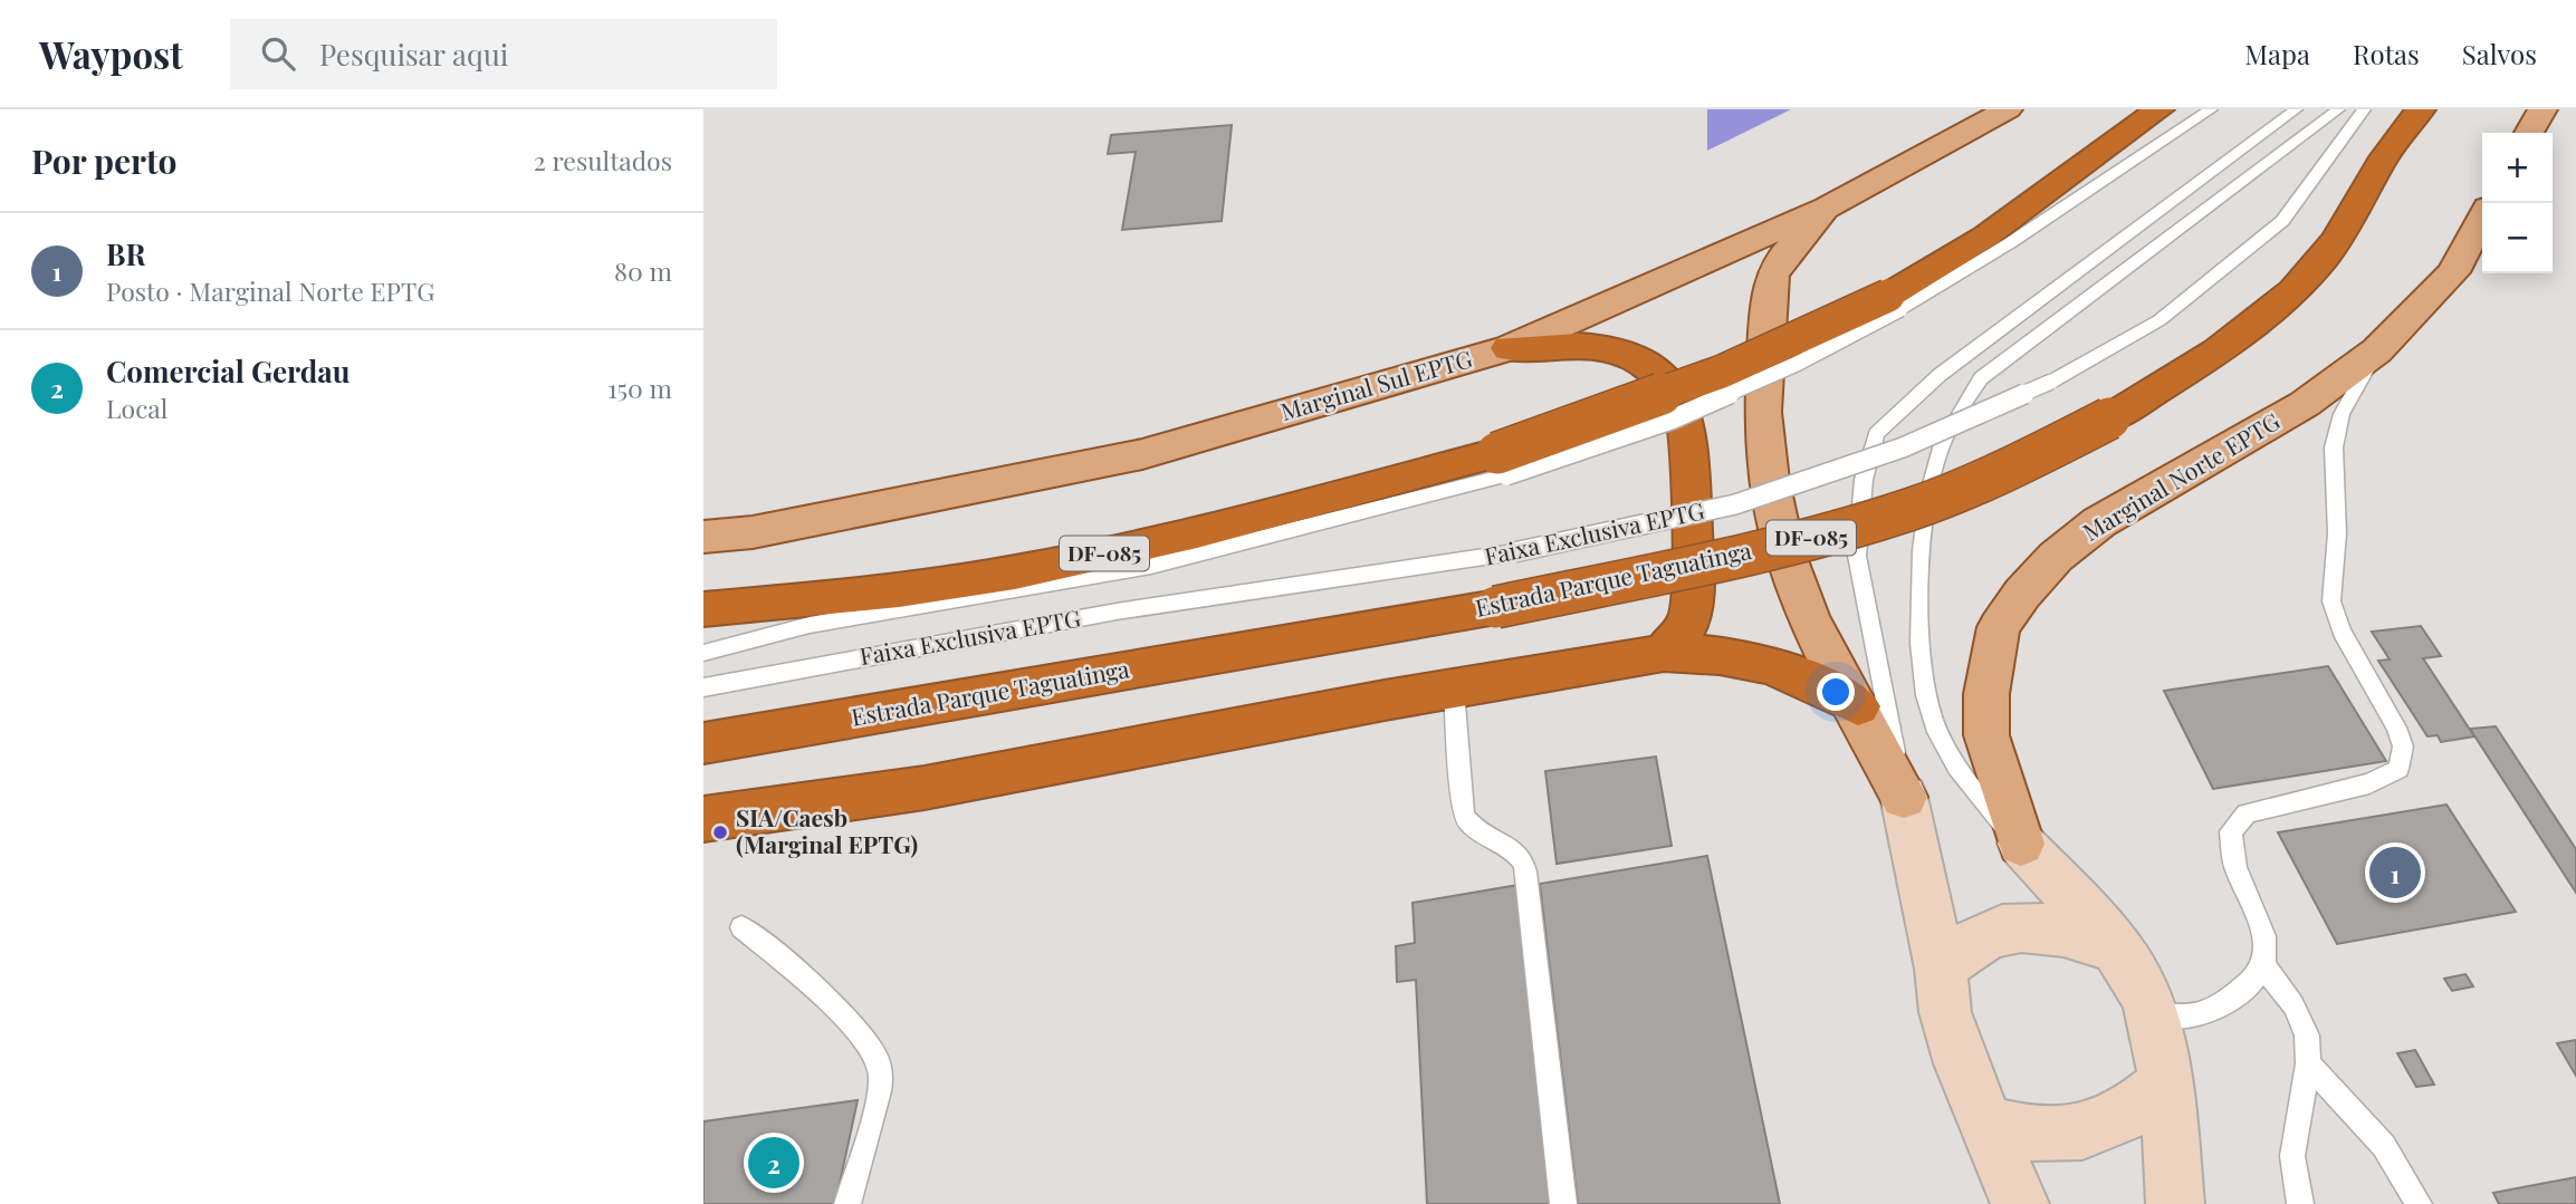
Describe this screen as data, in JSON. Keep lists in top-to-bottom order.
{
  "streets": {
    "highway": ["DF-085", "Estrada Parque Taguatinga"],
    "main road": ["Marginal Sul EPTG", "Marginal Norte EPTG"],
    "lane": ["Faixa Exclusiva EPTG"]
  },
  "crossings": [
    ["Faixa Exclusiva EPTG", "DF-085"]
  ],
  "places": ["SIA/Caesb (Marginal EPTG)"],
  "page": {
    "header": "Waypost",
    "search": "Pesquisar aqui",
    "nav": ["Mapa", "Rotas", "Salvos"],
    "heading": ["Por perto", "2 resultados"],
    "map_buttons": ["+", "−"],
    "list": [
      {
        "mark": "1",
        "name": "BR",
        "note": "Posto · Marginal Norte EPTG",
        "value": "80 m"
      },
      {
        "mark": "2",
        "name": "Comercial Gerdau",
        "note": "Local",
        "value": "150 m"
      }
    ],
    "pins": ["1", "2"]
  }
}
